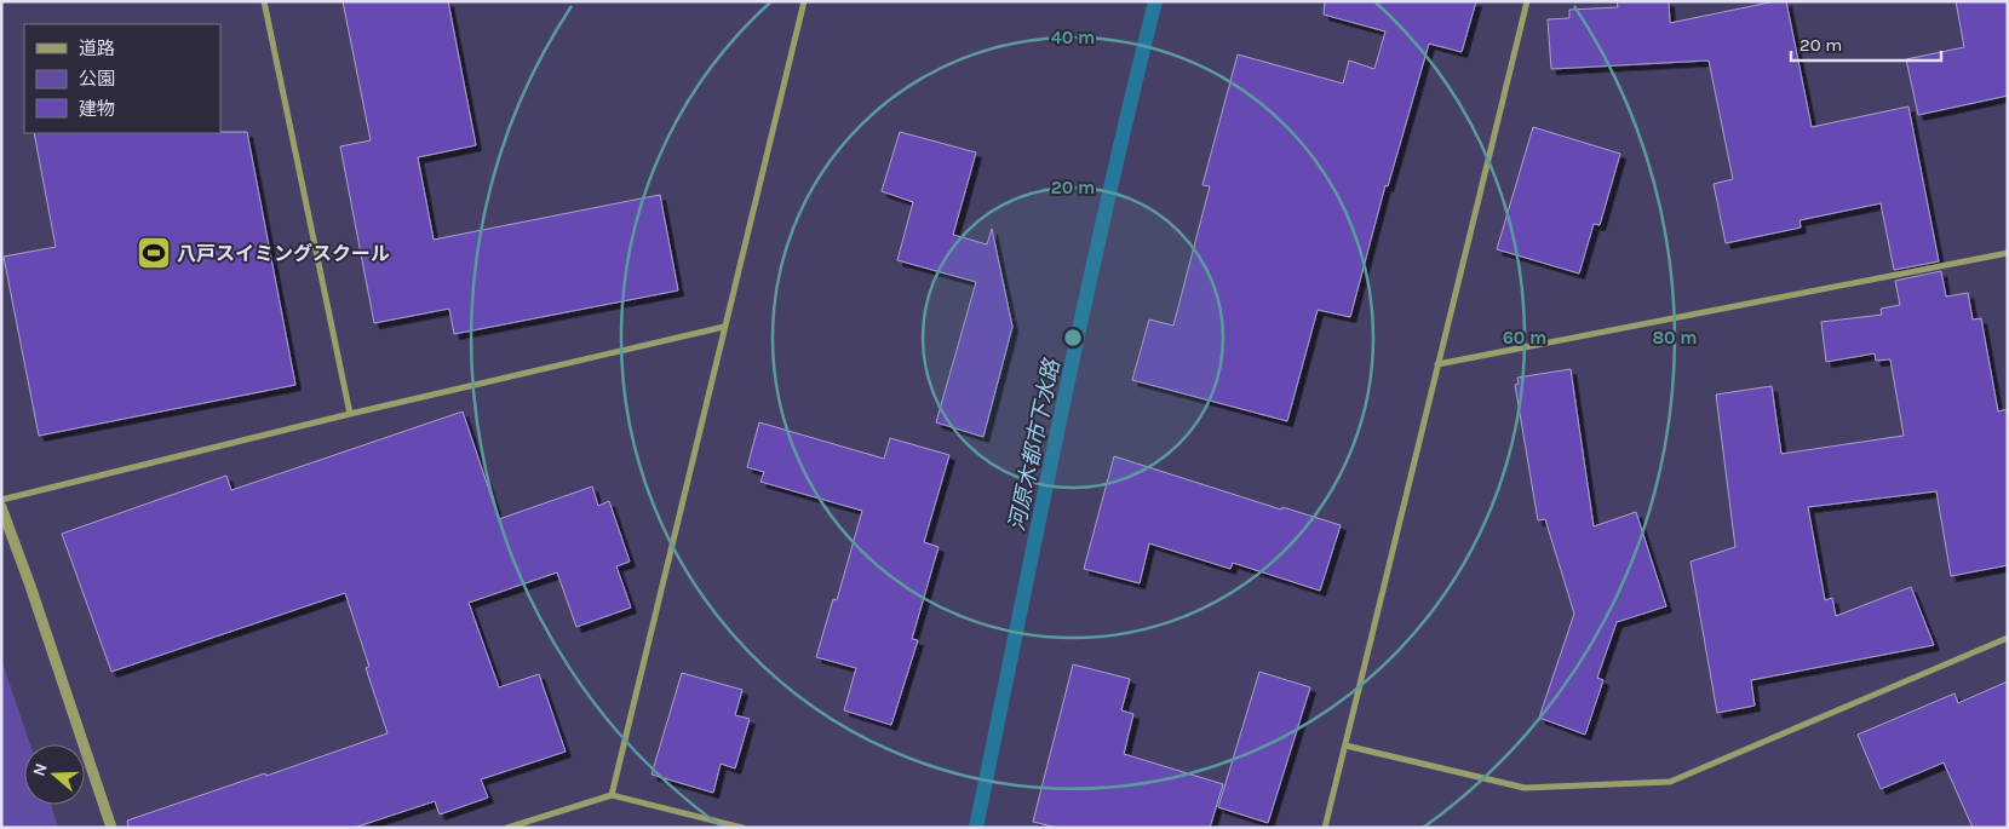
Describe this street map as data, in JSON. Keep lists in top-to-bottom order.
{
  "water": ["河原木都市下水路"],
  "places": {
    "sports": ["八戸スイミングスクール"]
  },
  "legend": ["道路", "公園", "建物"],
  "scale_bar": "20 m",
  "north": "left",
  "rings": [
    "40 m",
    "20 m",
    "60 m",
    "80 m"
  ]
}
